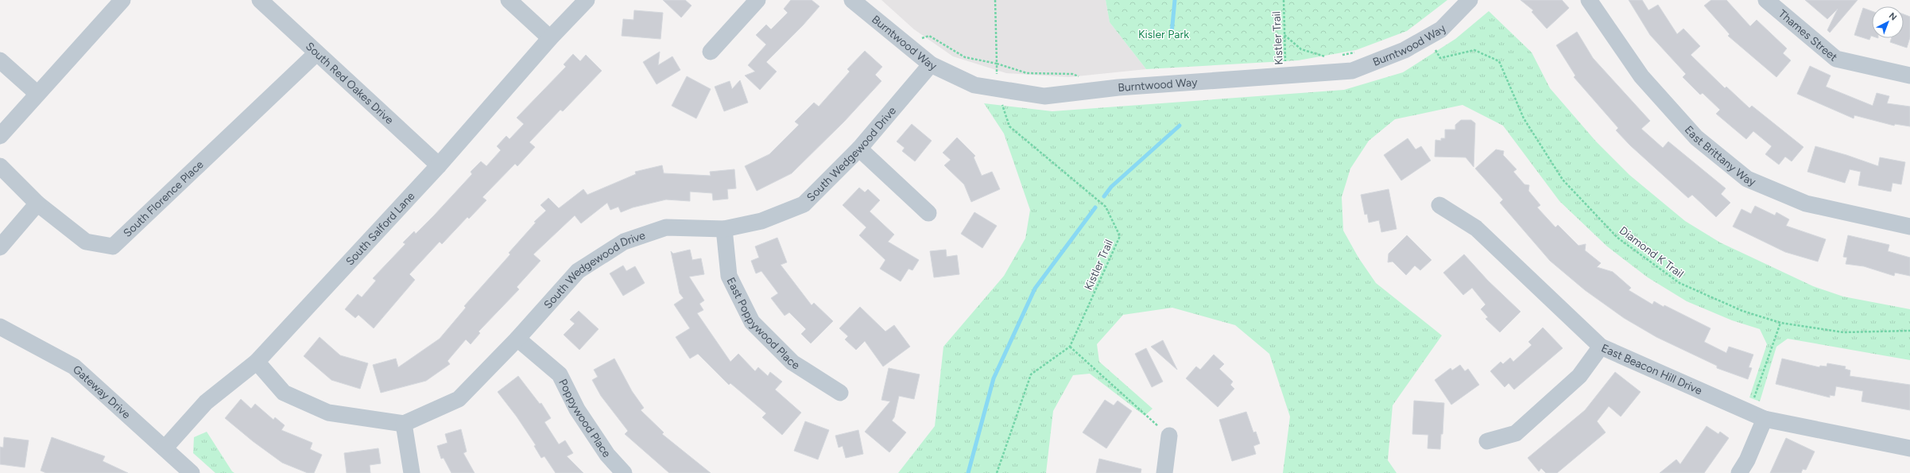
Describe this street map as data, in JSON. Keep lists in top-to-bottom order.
{
  "streets": {
    "street": [
      "Thames Street",
      "Burntwood Way",
      "South Red Oakes Drive",
      "South Wedgewood Drive",
      "East Brittany Way",
      "South Florence Place",
      "South Salford Lane",
      "East Poppywood Place",
      "East Beacon Hill Drive",
      "Gateway Drive",
      "Poppywood Place"
    ],
    "path": ["Kistler Trail", "Diamond K Trail"]
  },
  "crossings": [
    ["Kistler Trail", "Burntwood Way"],
    ["Burntwood Way", "South Wedgewood Drive"],
    ["Burntwood Way", "Diamond K Trail"],
    ["South Red Oakes Drive", "South Florence Place"],
    ["South Red Oakes Drive", "South Salford Lane"],
    ["South Wedgewood Drive", "East Poppywood Place"],
    ["South Wedgewood Drive", "Poppywood Place"],
    ["South Salford Lane", "Gateway Drive"]
  ],
  "parks": ["Kisler Park"],
  "north": "top right"
}
